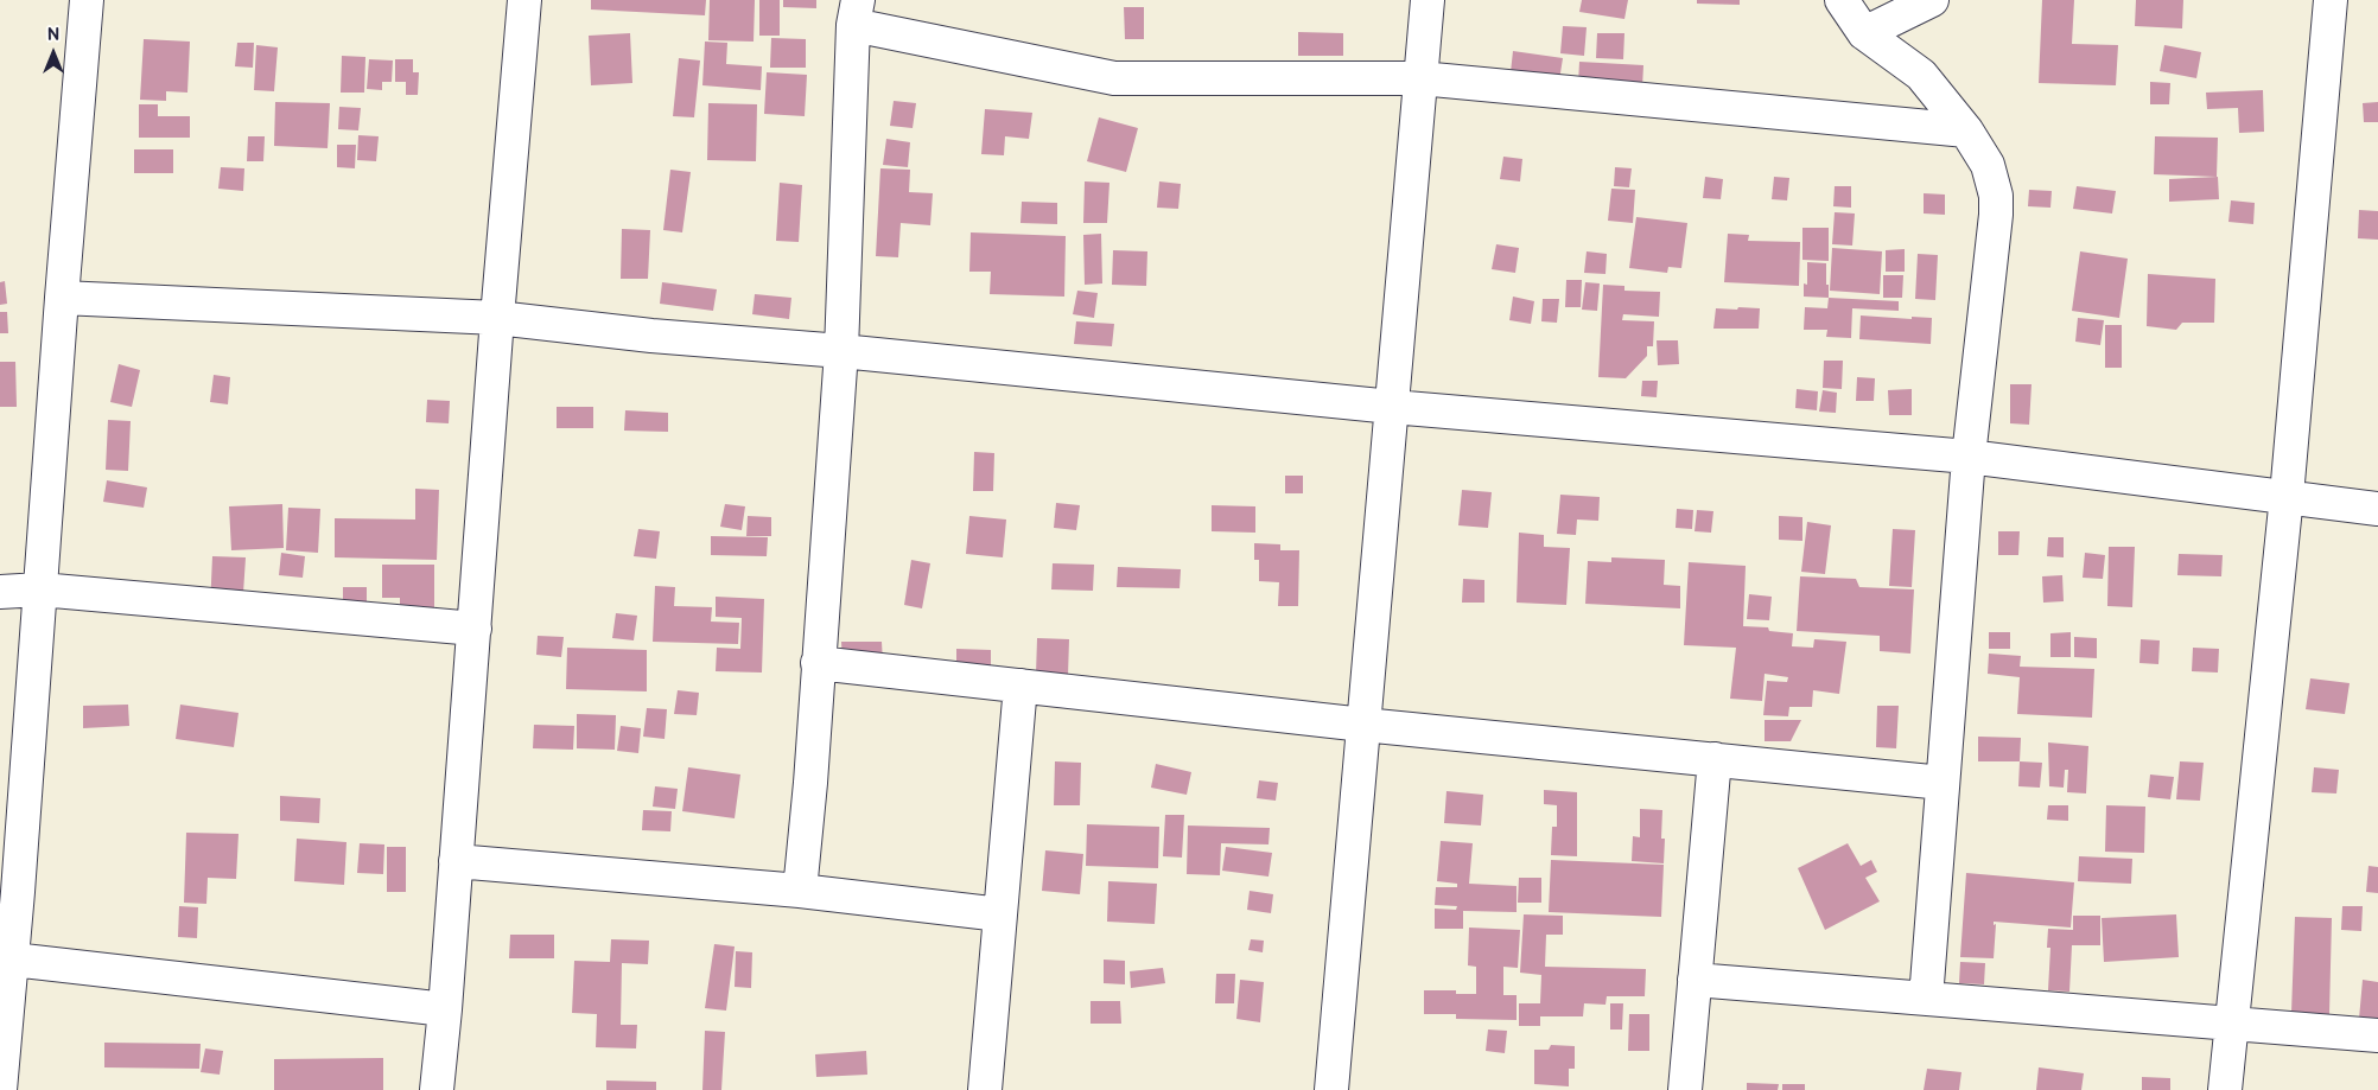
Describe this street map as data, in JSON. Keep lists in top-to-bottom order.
{
  "north": "top"
}
